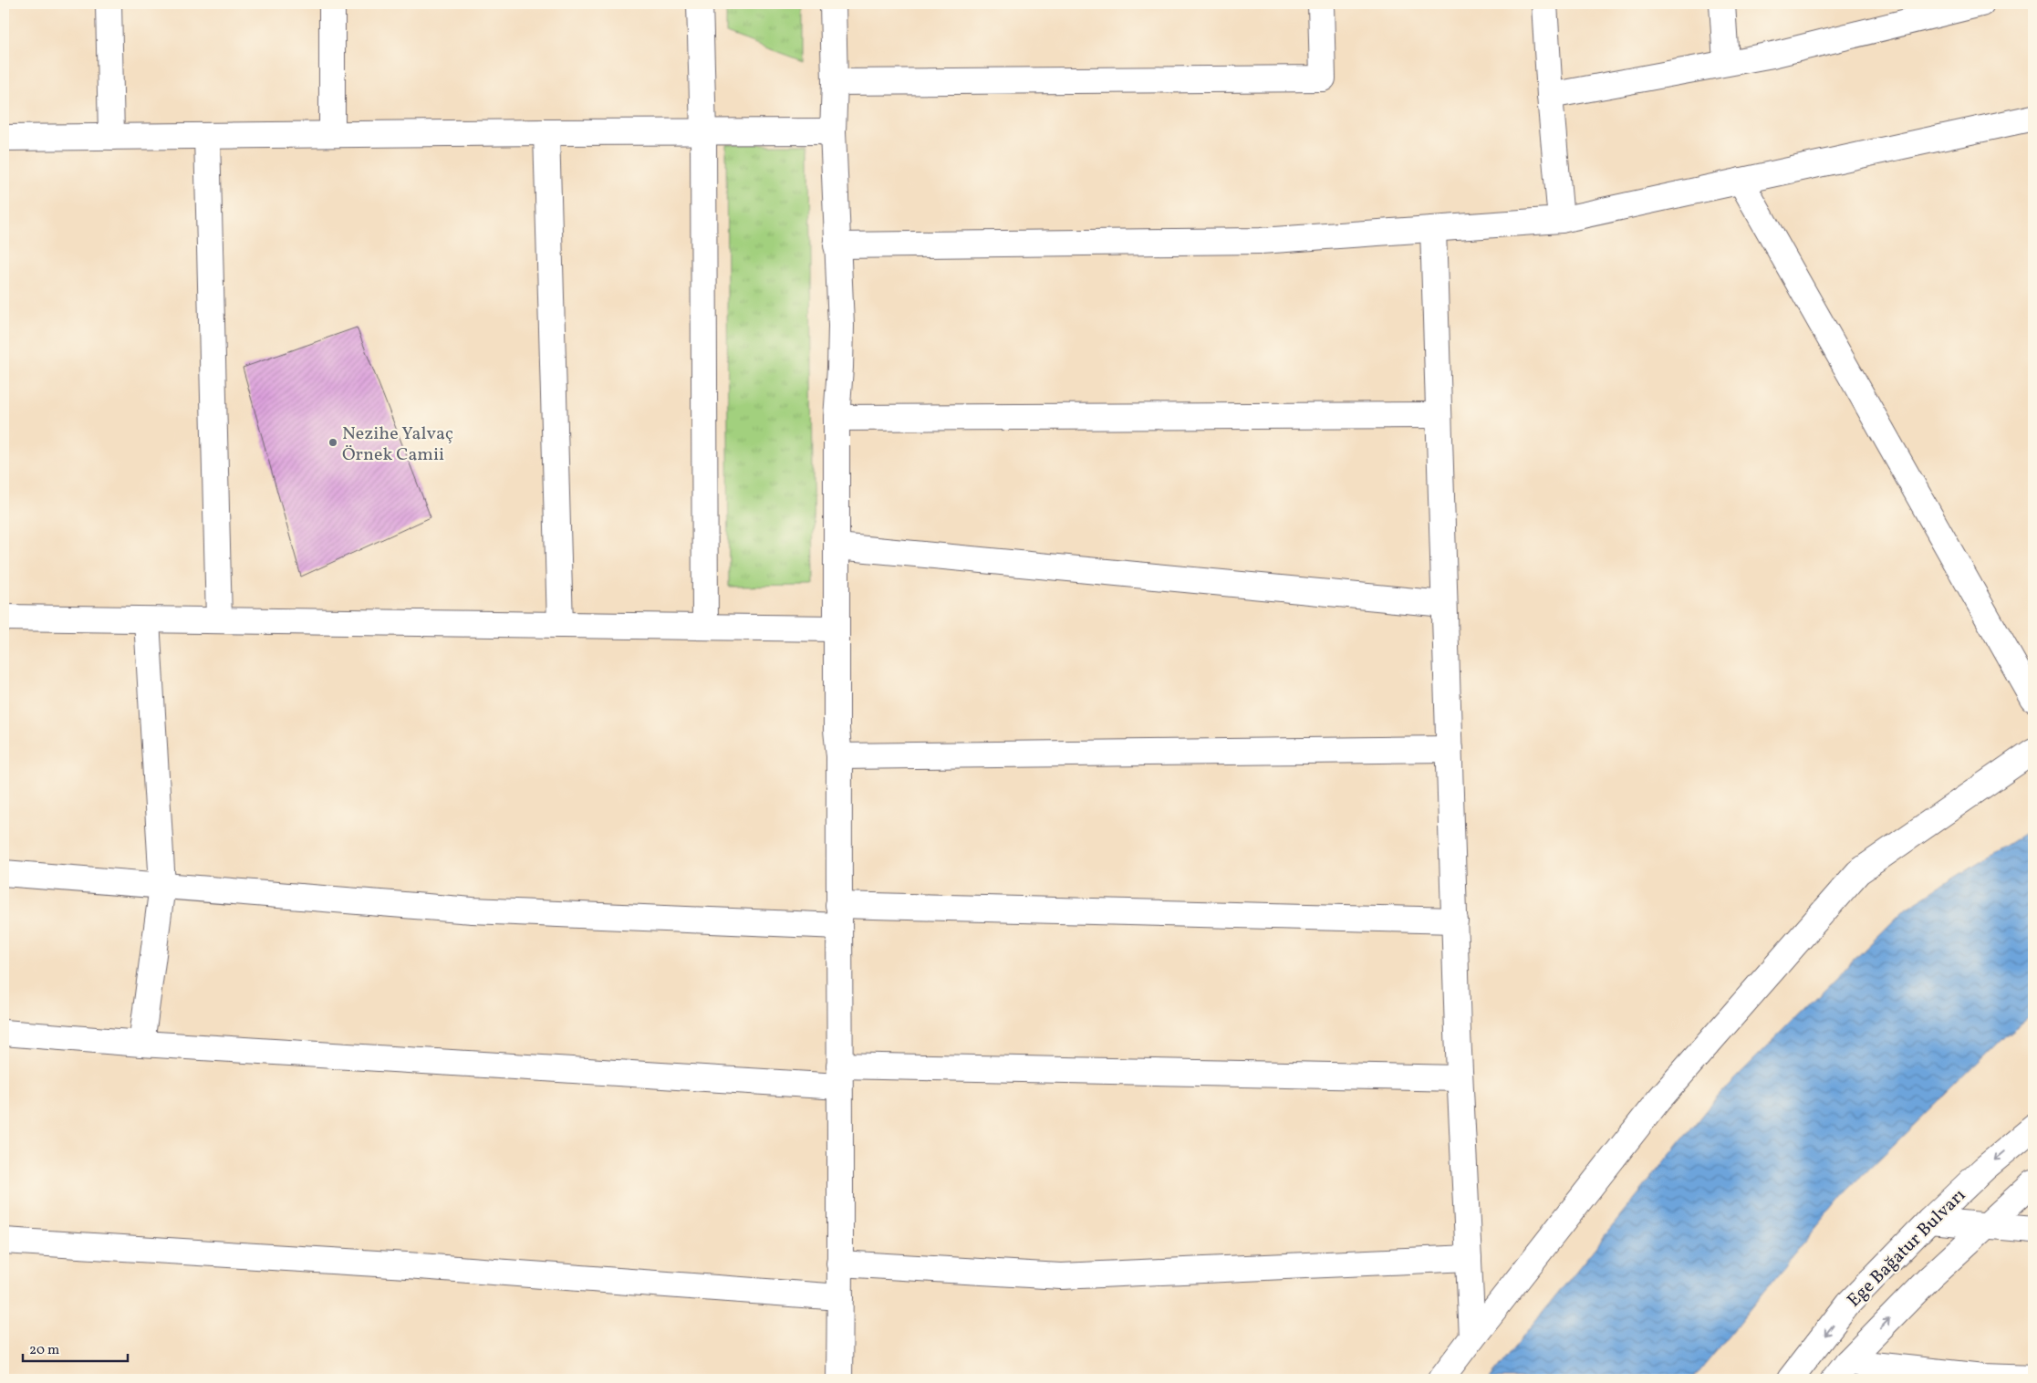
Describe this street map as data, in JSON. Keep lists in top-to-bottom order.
{
  "streets": {
    "street": ["Ege Bağatur Bulvarı"]
  },
  "places": ["Nezihe Yalvaç Örnek Camii"],
  "scale_bar": "20 m"
}
